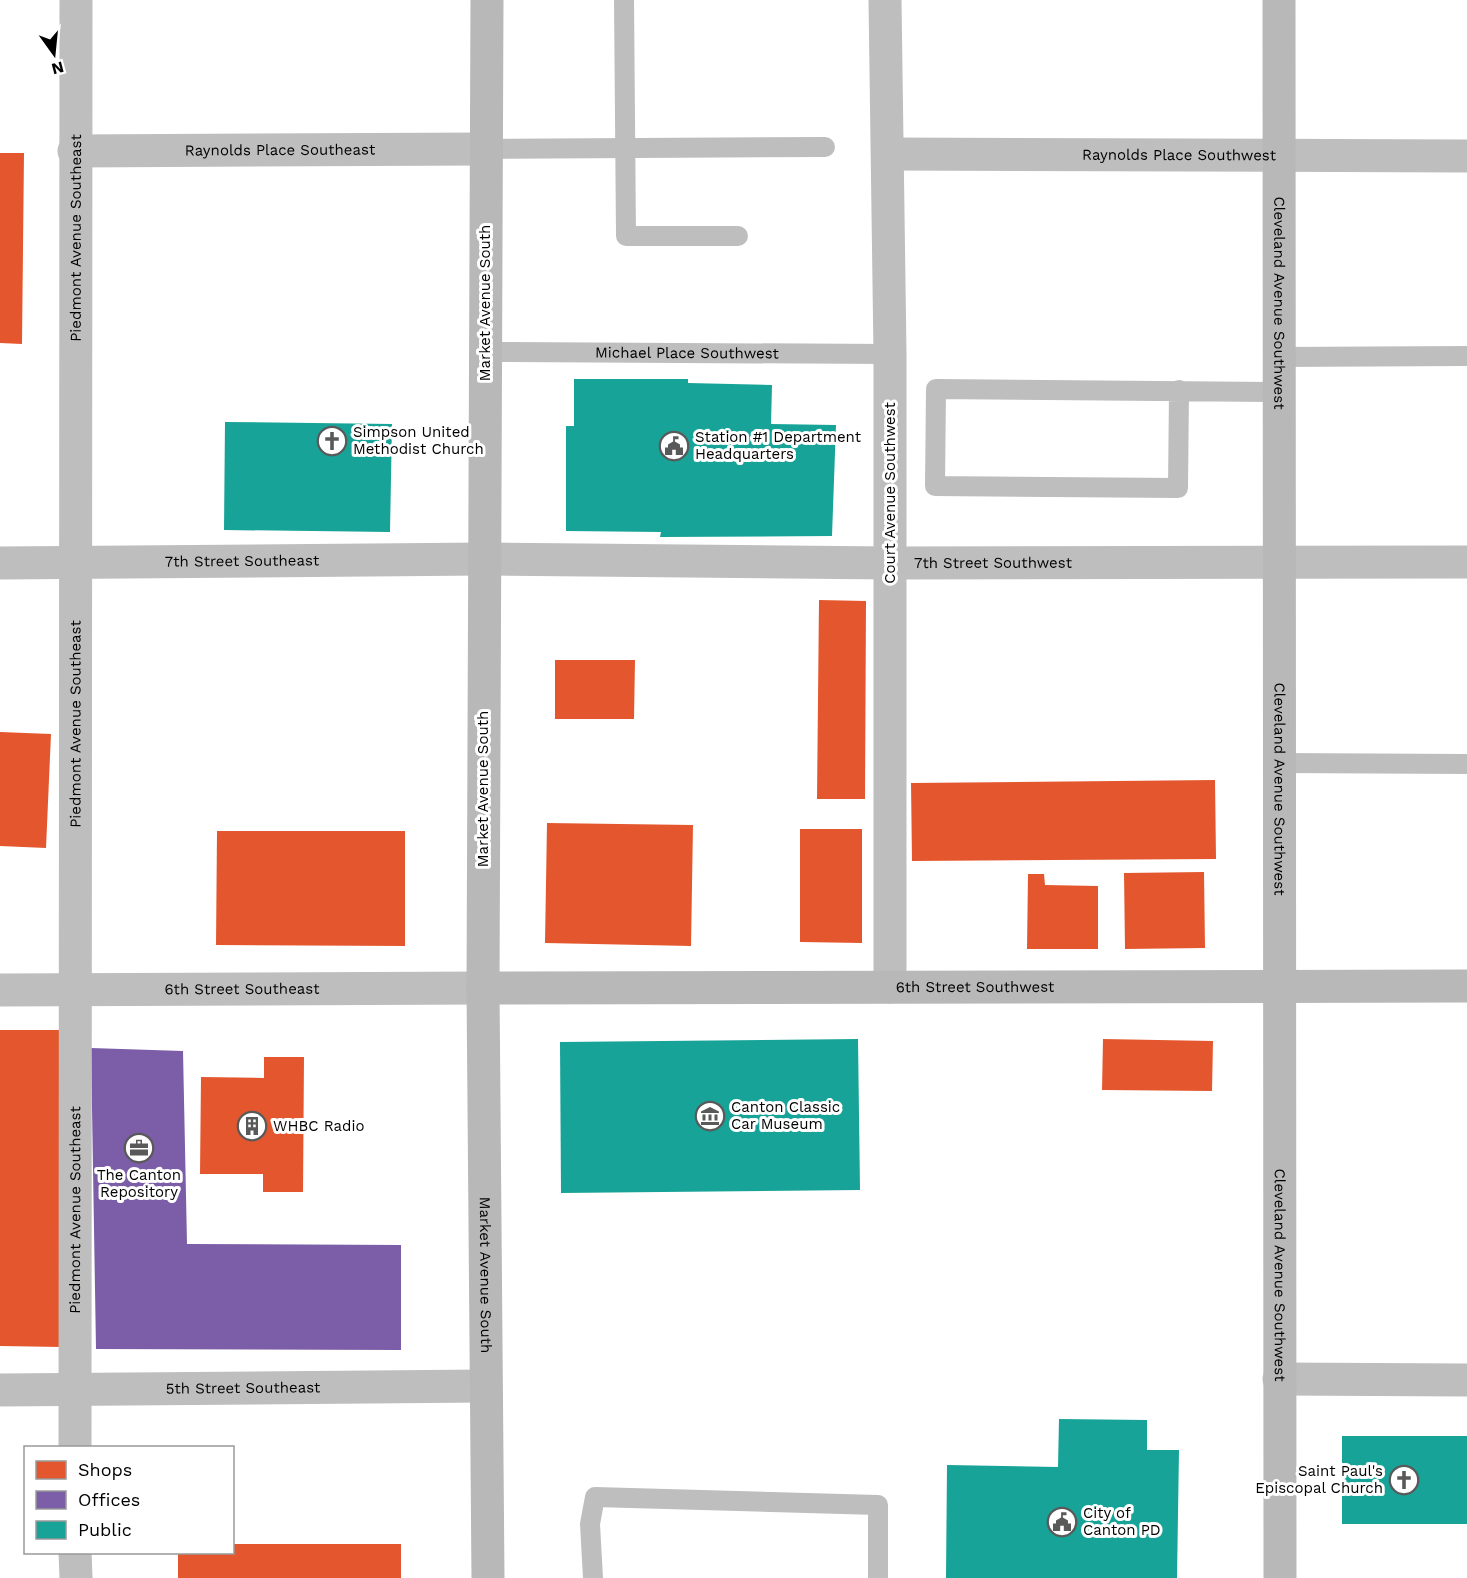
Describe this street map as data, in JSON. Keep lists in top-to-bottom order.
{
  "streets": {
    "street": [
      "Raynolds Place Southeast",
      "Raynolds Place Southwest",
      "Piedmont Avenue Southeast",
      "Market Avenue South",
      "Cleveland Avenue Southwest",
      "Court Avenue Southwest",
      "7th Street Southeast",
      "7th Street Southwest",
      "6th Street Southwest",
      "6th Street Southeast",
      "5th Street Southeast"
    ],
    "lane": ["Michael Place Southwest"]
  },
  "crossings": [
    ["Raynolds Place Southeast", "Piedmont Avenue Southeast"],
    ["Raynolds Place Southeast", "Market Avenue South"],
    ["Raynolds Place Southwest", "Cleveland Avenue Southwest"],
    ["Raynolds Place Southwest", "Court Avenue Southwest"],
    ["Piedmont Avenue Southeast", "7th Street Southeast"],
    ["Piedmont Avenue Southeast", "6th Street Southeast"],
    ["Piedmont Avenue Southeast", "5th Street Southeast"],
    ["Market Avenue South", "Michael Place Southwest"],
    ["Market Avenue South", "7th Street Southeast"],
    ["Market Avenue South", "7th Street Southwest"],
    ["Market Avenue South", "6th Street Southwest"],
    ["Market Avenue South", "6th Street Southeast"],
    ["Market Avenue South", "5th Street Southeast"],
    ["Cleveland Avenue Southwest", "7th Street Southwest"],
    ["Cleveland Avenue Southwest", "6th Street Southwest"],
    ["Michael Place Southwest", "Court Avenue Southwest"],
    ["Court Avenue Southwest", "7th Street Southwest"],
    ["Court Avenue Southwest", "6th Street Southwest"],
    ["7th Street Southeast", "7th Street Southwest"],
    ["6th Street Southwest", "6th Street Southeast"]
  ],
  "places": {
    "church": ["Simpson United Methodist Church", "Saint Paul's Episcopal Church"],
    "public building": ["Station #1 Department Headquarters", "City of Canton PD"],
    "museum": ["Canton Classic Car Museum"],
    "building": ["WHBC Radio"],
    "office": ["The Canton Repository"]
  },
  "legend": ["Shops", "Offices", "Public"],
  "north": "bottom"
}
